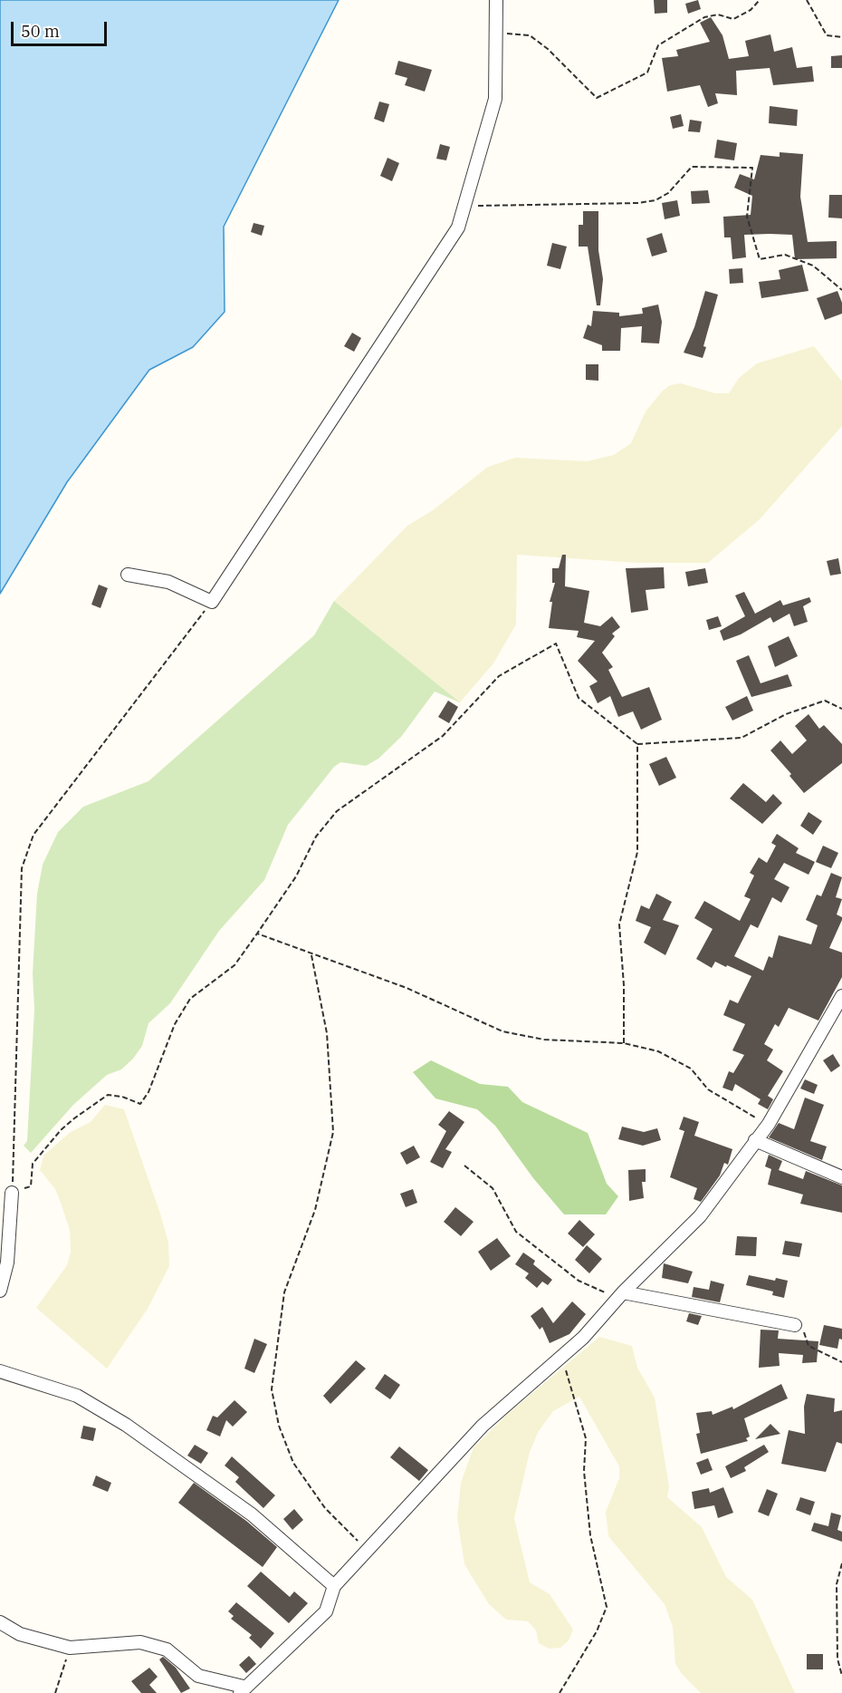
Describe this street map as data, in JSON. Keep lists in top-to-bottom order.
{
  "scale_bar": "50 m"
}
